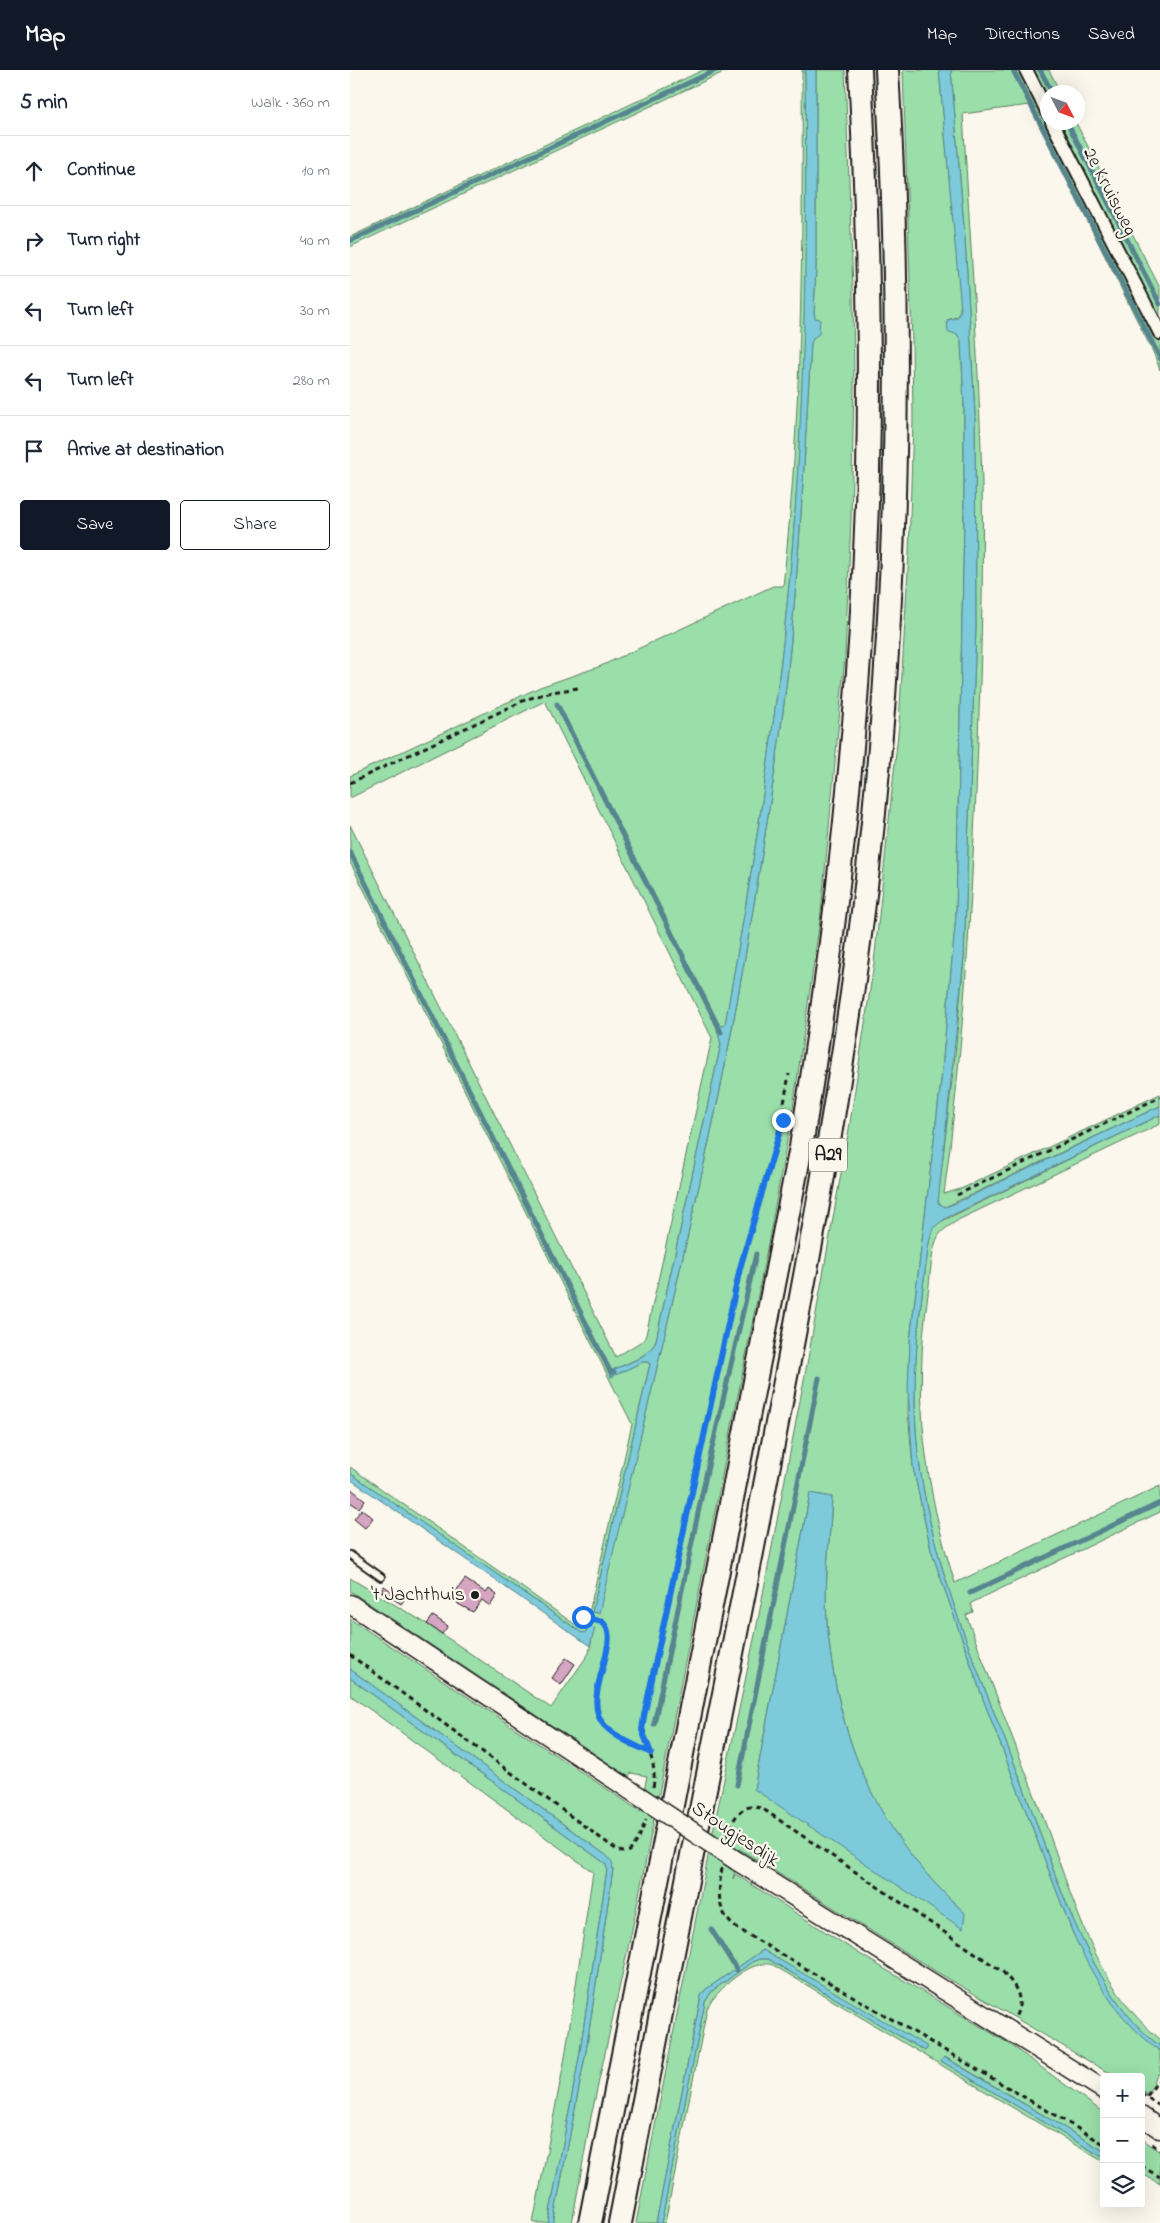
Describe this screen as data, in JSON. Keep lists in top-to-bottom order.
{
  "streets": {
    "highway": ["A29"],
    "street": ["2e Kruisweg", "Stougjesdijk"]
  },
  "places": ["'t Jachthuis"],
  "north": "bottom right",
  "page": {
    "header": "Map",
    "nav": ["Map", "Directions", "Saved"],
    "heading": ["5 min", "Walk · 360 m"],
    "list": [
      ["Continue", "10 m"],
      ["Turn right", "40 m"],
      ["Turn left", "30 m"],
      ["Turn left", "280 m"],
      "Arrive at destination"
    ],
    "buttons": ["Save", "Share"],
    "map_buttons": ["+", "−"]
  }
}
